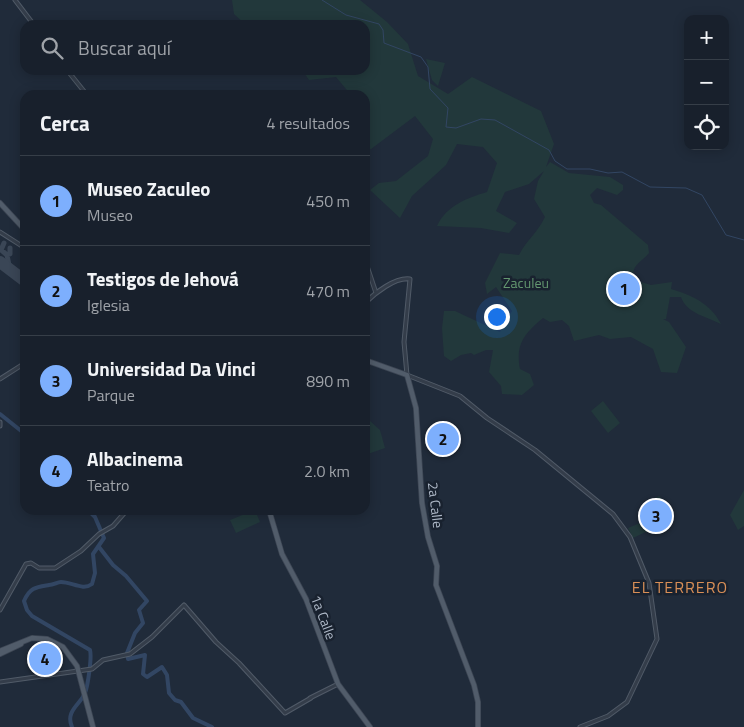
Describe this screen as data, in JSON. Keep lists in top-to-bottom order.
{
  "streets": {
    "main road": ["2a Calle", "1a Calle"]
  },
  "districts": ["EL TERRERO"],
  "parks": ["Zaculeu"],
  "page": {
    "map_buttons": ["+", "−"],
    "search": "Buscar aquí",
    "heading": ["Cerca", "4 resultados"],
    "list": [
      {
        "mark": "1",
        "name": "Museo Zaculeo",
        "note": "Museo",
        "value": "450 m"
      },
      {
        "mark": "2",
        "name": "Testigos de Jehová",
        "note": "Iglesia",
        "value": "470 m"
      },
      {
        "mark": "3",
        "name": "Universidad Da Vinci",
        "note": "Parque",
        "value": "890 m"
      },
      {
        "mark": "4",
        "name": "Albacinema",
        "note": "Teatro",
        "value": "2.0 km"
      }
    ],
    "pins": [
      "1",
      "2",
      "3",
      "4"
    ]
  }
}
